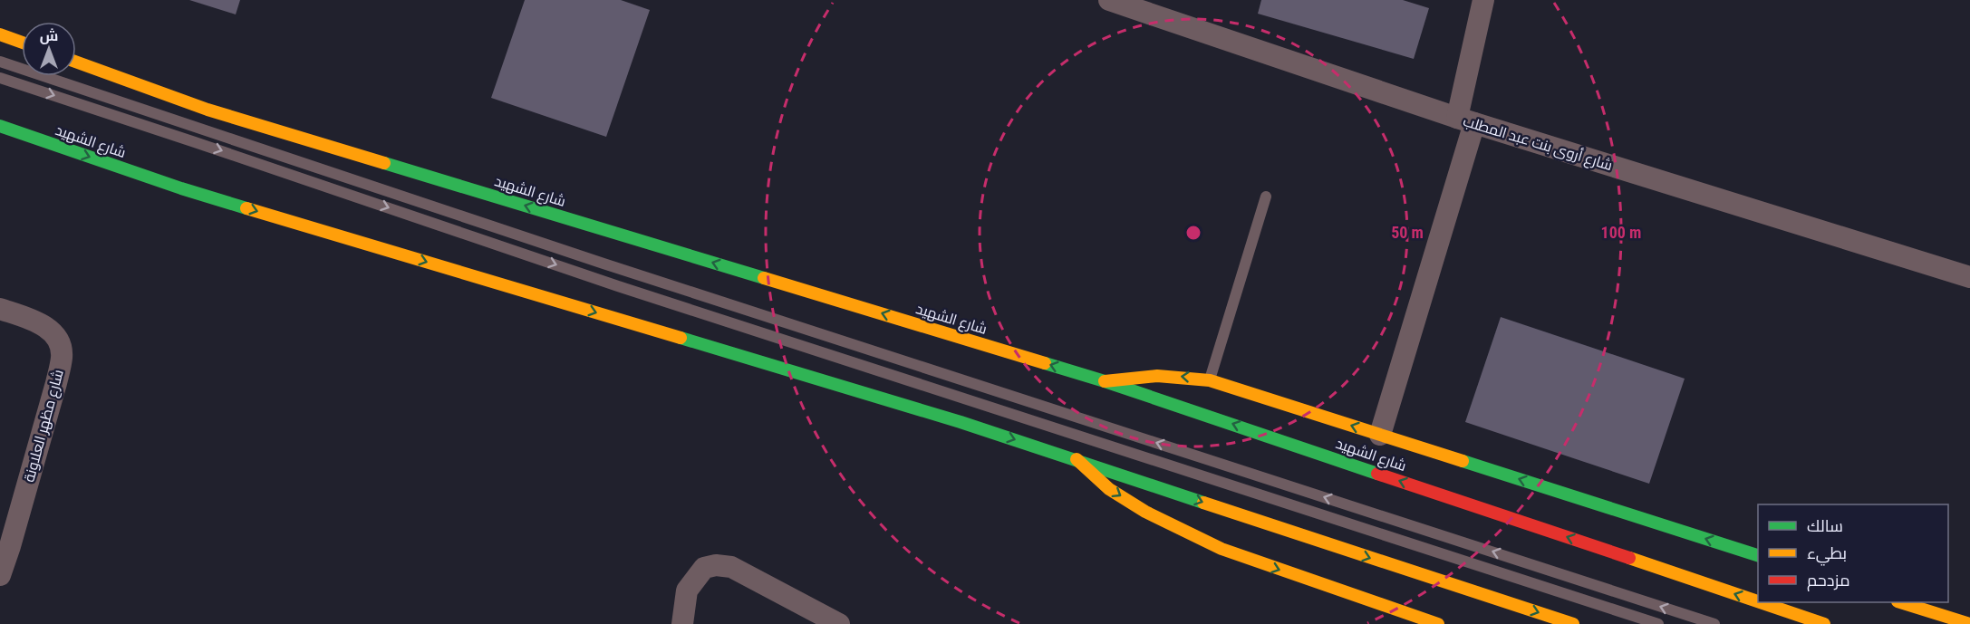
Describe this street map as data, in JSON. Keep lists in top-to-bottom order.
{
  "streets": {
    "main road": ["شارع الشهيد"],
    "street": ["شارع أروى بنت عبد المطلب", "شارع مظهر العلاونة"]
  },
  "legend": ["سالك", "بطيء", "مزدحم"],
  "north": "top",
  "rings": ["50 m", "100 m"]
}
